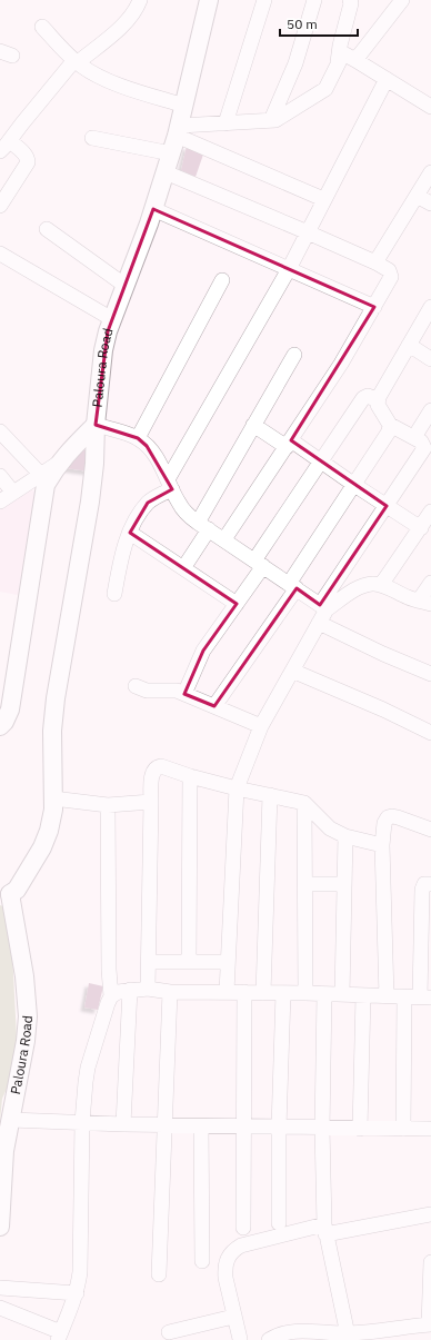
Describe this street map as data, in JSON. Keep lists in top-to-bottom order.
{
  "streets": {
    "main road": ["Paloura Road"]
  },
  "scale_bar": "50 m"
}
